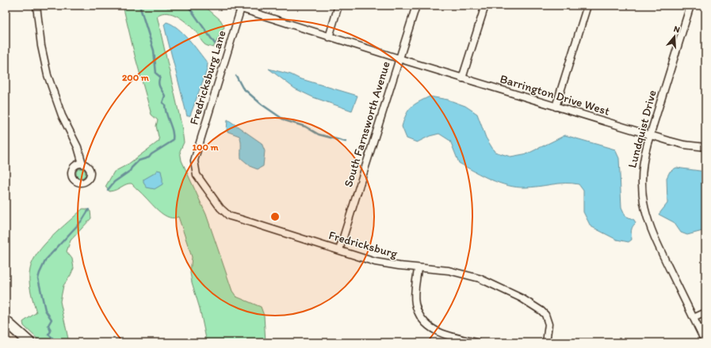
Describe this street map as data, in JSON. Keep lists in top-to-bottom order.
{
  "streets": {
    "street": [
      "Fredricksburg Lane",
      "Barrington Drive West",
      "South Farnsworth Avenue",
      "Lundquist Drive",
      "Fredricksburg"
    ]
  },
  "crossings": [
    ["Fredricksburg Lane", "Barrington Drive West"],
    ["Fredricksburg Lane", "Fredricksburg"],
    ["Barrington Drive West", "South Farnsworth Avenue"],
    ["Barrington Drive West", "Lundquist Drive"],
    ["South Farnsworth Avenue", "Fredricksburg"]
  ],
  "north": "top",
  "rings": ["200 m", "100 m"]
}
